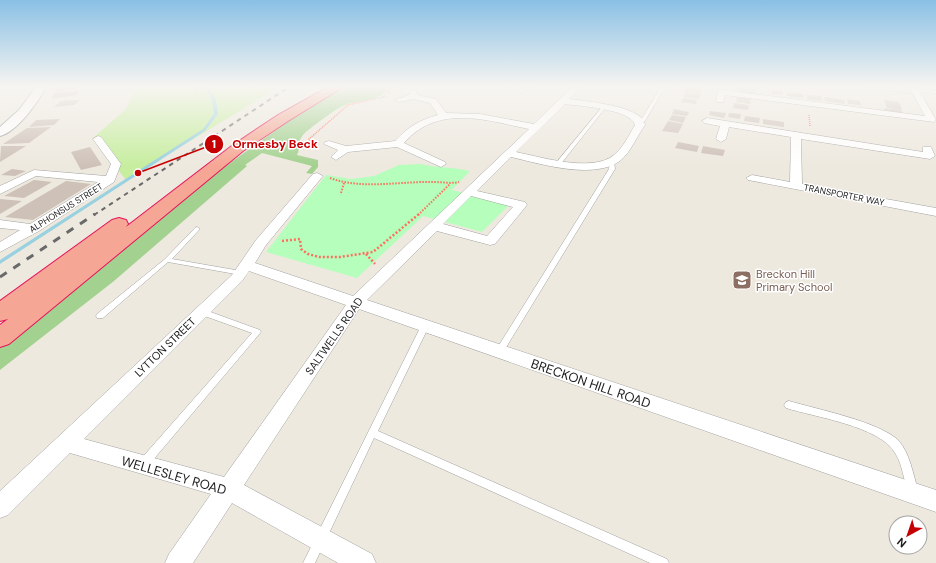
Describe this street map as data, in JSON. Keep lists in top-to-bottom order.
{
  "streets": {
    "street": [
      "TRANSPORTER WAY",
      "ALPHONSUS STREET",
      "SALTWELLS ROAD",
      "LYTTON STREET",
      "BRECKON HILL ROAD",
      "WELLESLEY ROAD"
    ]
  },
  "crossings": [
    ["SALTWELLS ROAD", "BRECKON HILL ROAD"],
    ["SALTWELLS ROAD", "WELLESLEY ROAD"],
    ["LYTTON STREET", "BRECKON HILL ROAD"],
    ["LYTTON STREET", "WELLESLEY ROAD"]
  ],
  "places": {
    "other": ["Ormesby Beck"],
    "school or university": ["Breckon Hill Primary School"]
  },
  "north": "bottom left"
}
